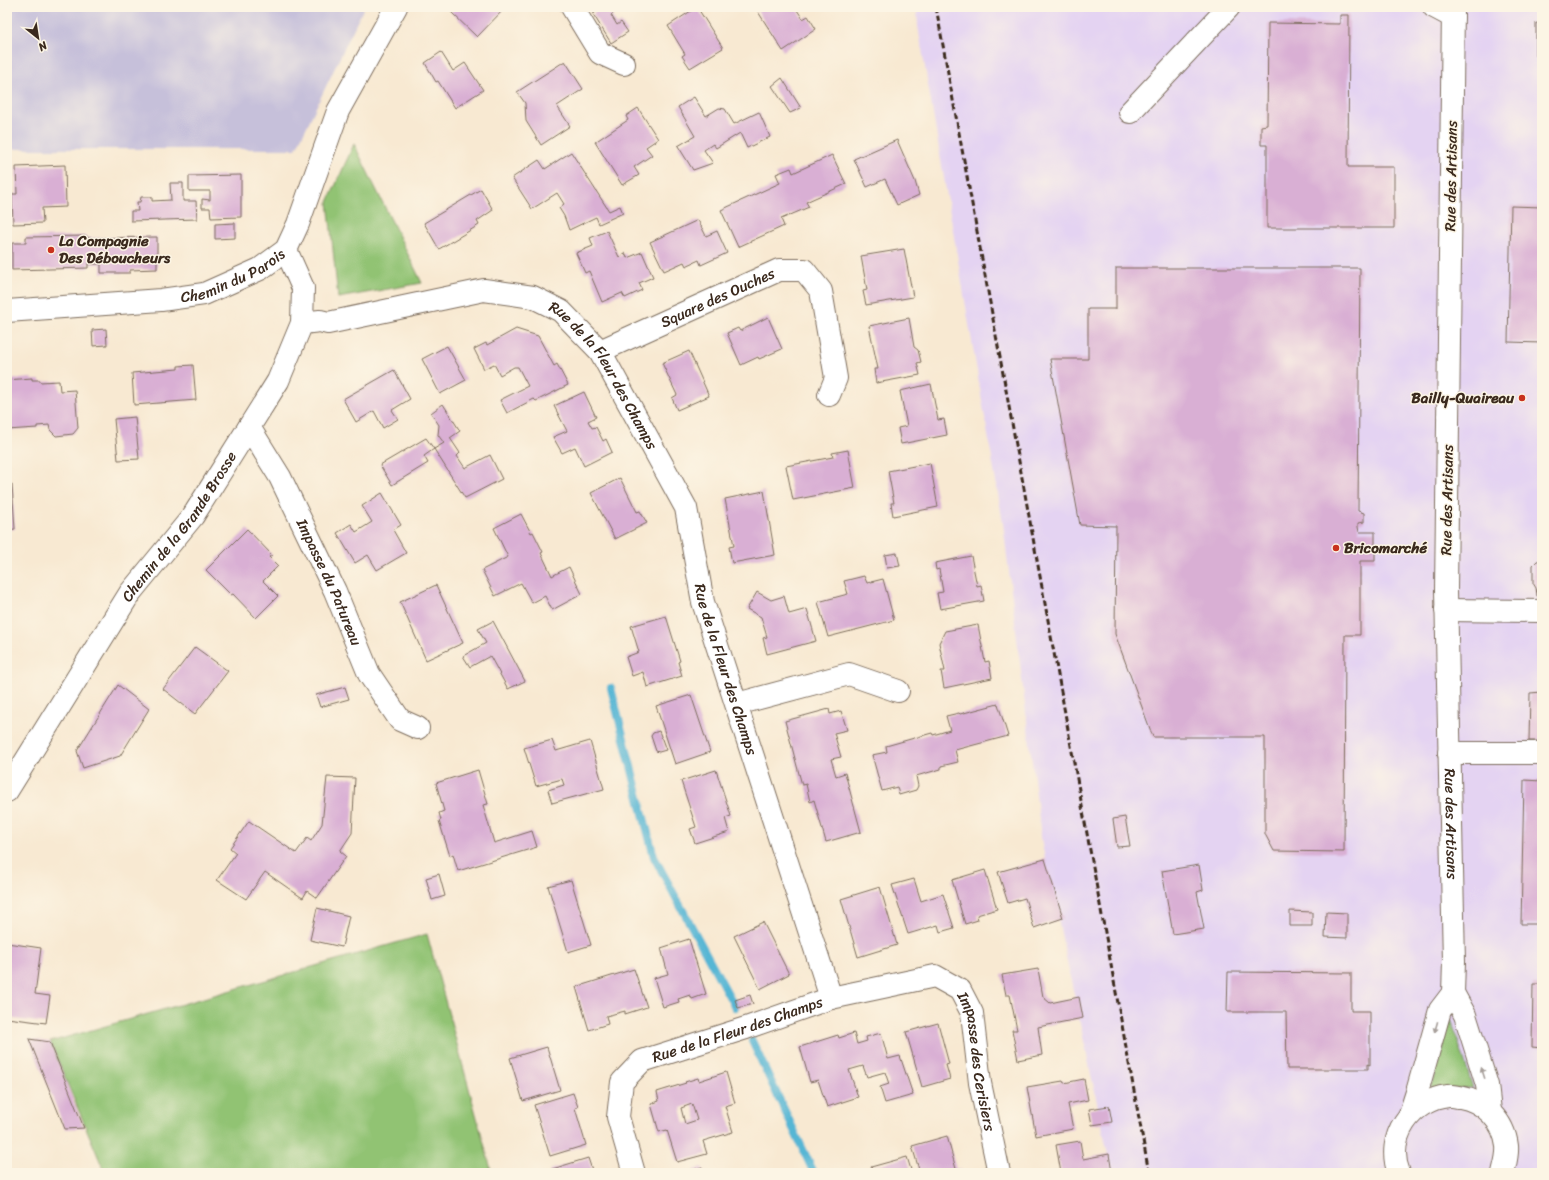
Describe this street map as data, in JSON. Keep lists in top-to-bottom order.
{
  "streets": {
    "street": [
      "Rue des Artisans",
      "Chemin du Parois",
      "Square des Ouches",
      "Rue de la Fleur des Champs",
      "Chemin de la Grande Brosse",
      "Impasse du Patureau",
      "Impasse des Cerisiers"
    ]
  },
  "crossings": [
    ["Chemin du Parois", "Chemin de la Grande Brosse"],
    ["Square des Ouches", "Rue de la Fleur des Champs"],
    ["Rue de la Fleur des Champs", "Chemin de la Grande Brosse"],
    ["Rue de la Fleur des Champs", "Impasse des Cerisiers"],
    ["Chemin de la Grande Brosse", "Impasse du Patureau"]
  ],
  "places": ["La Compagnie Des Déboucheurs", "Bailly-Quaireau", "Bricomarché"],
  "north": "bottom right"
}
